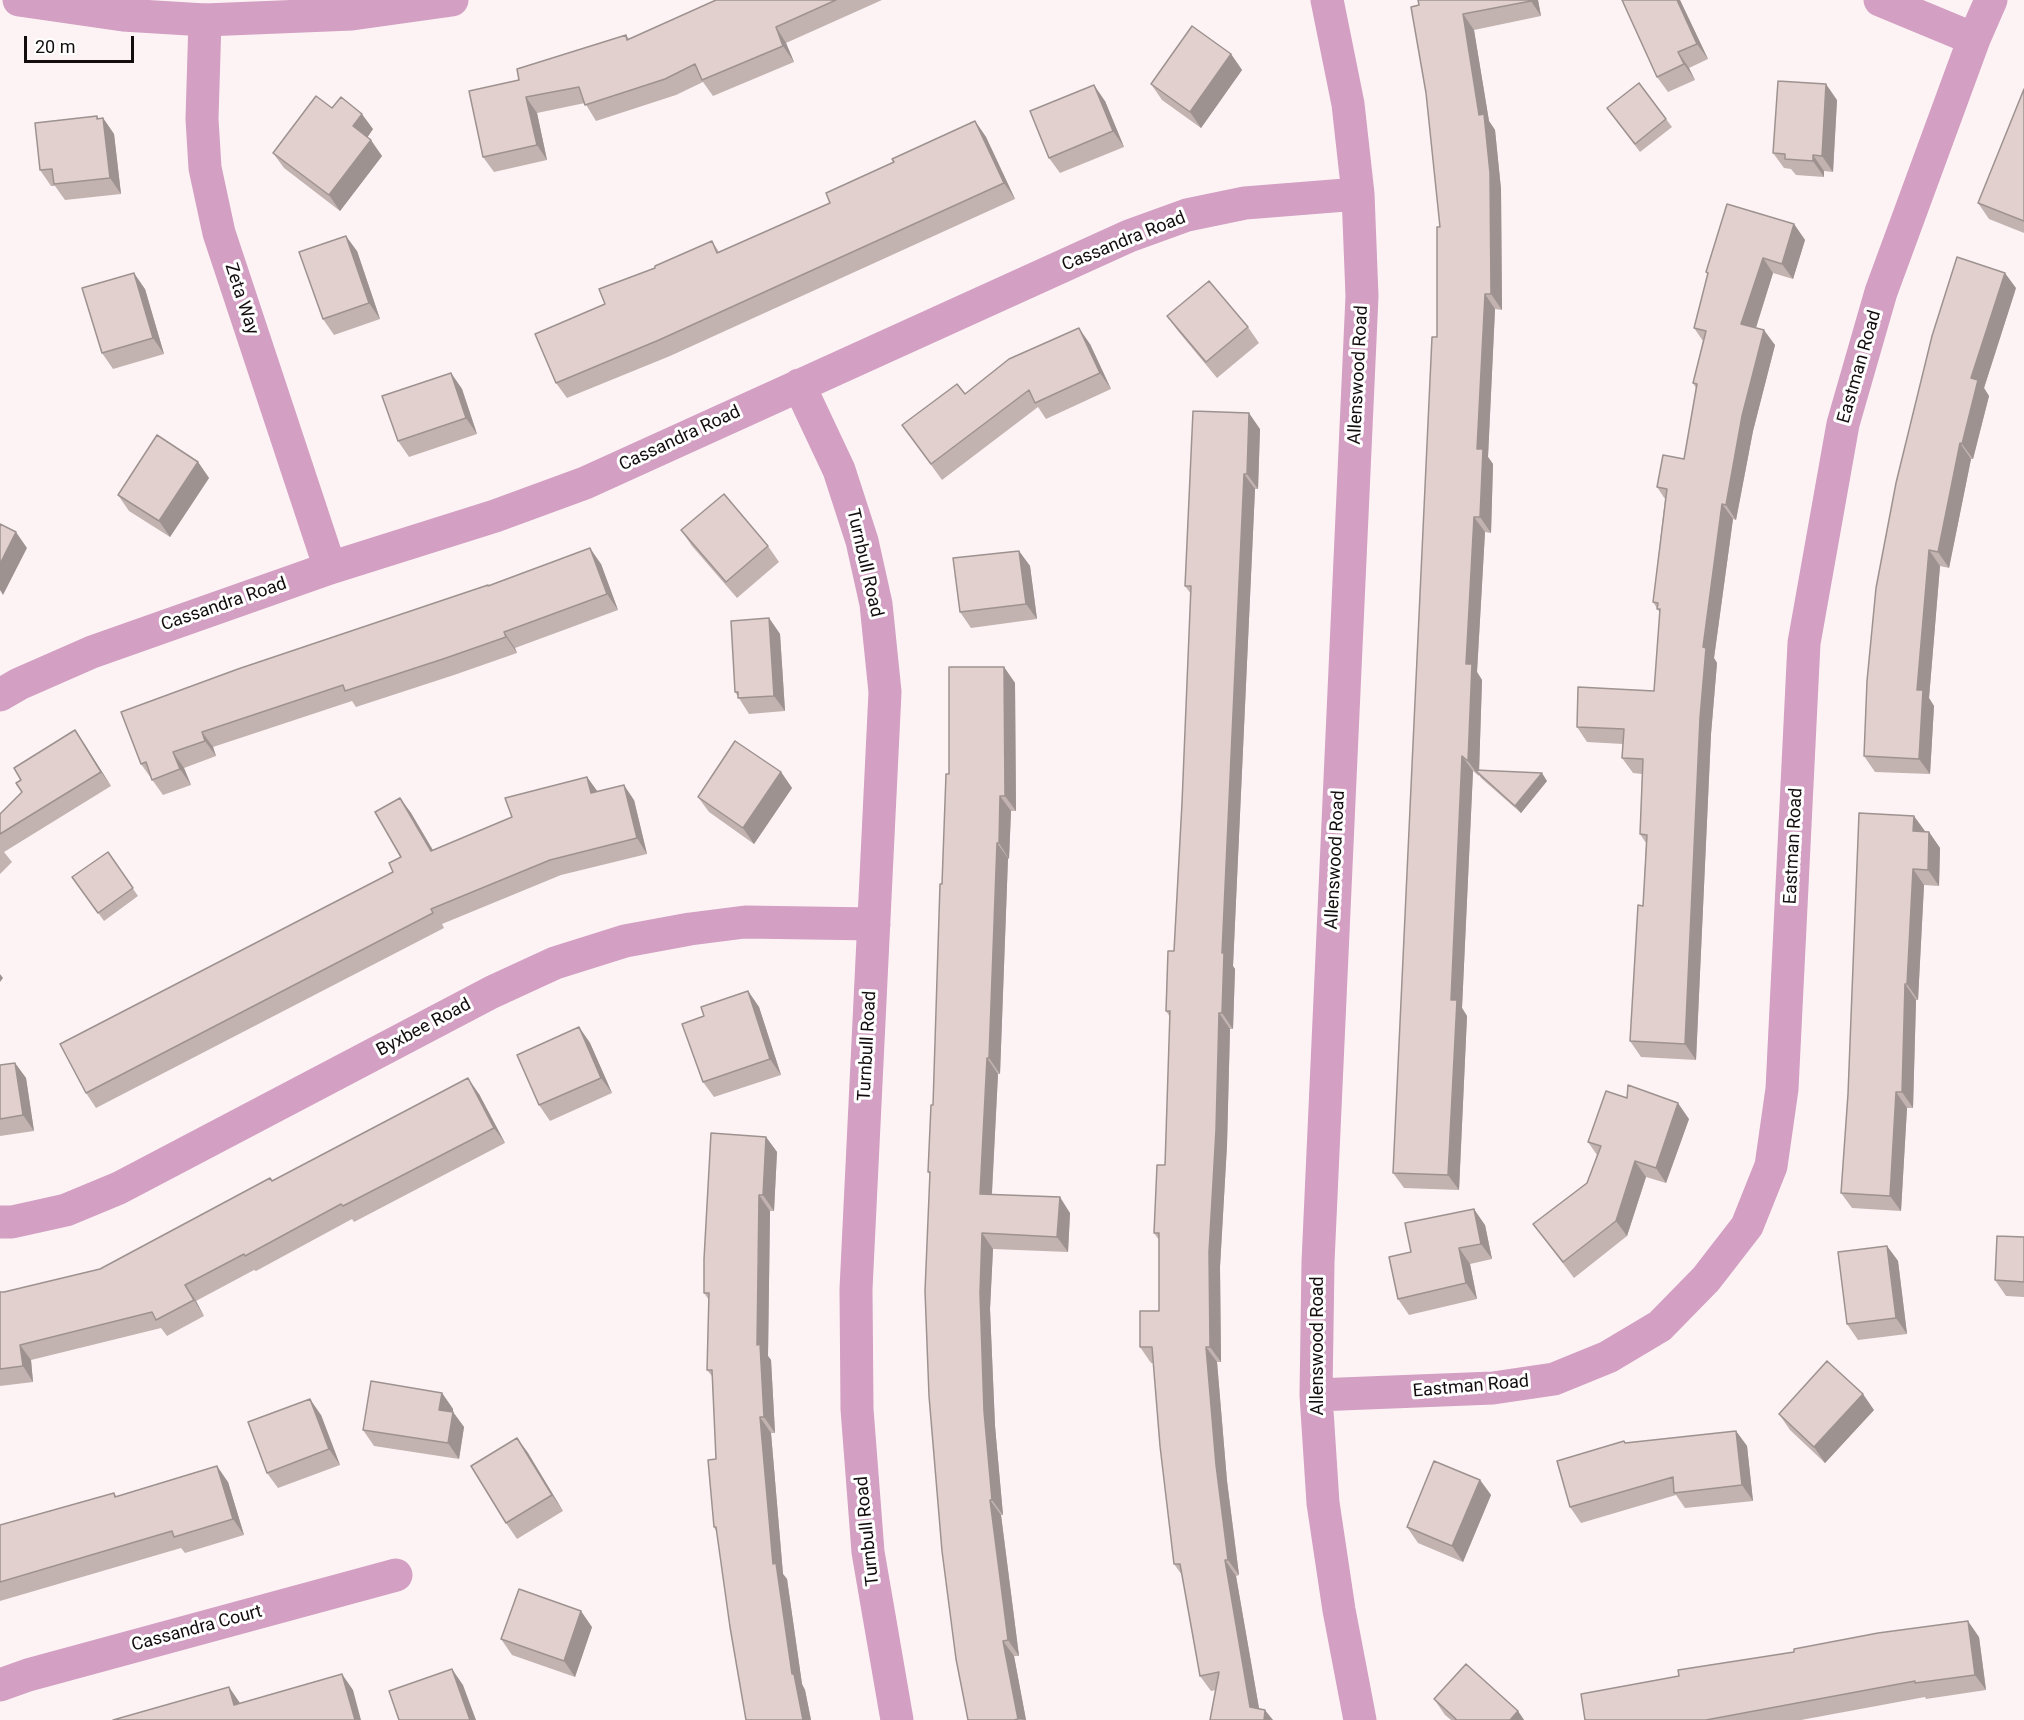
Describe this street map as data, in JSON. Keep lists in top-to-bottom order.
{
  "streets": {
    "street": [
      "Cassandra Road",
      "Zeta Way",
      "Eastman Road",
      "Allenswood Road",
      "Turnbull Road",
      "Byxbee Road",
      "Cassandra Court"
    ]
  },
  "crossings": [
    ["Cassandra Road", "Zeta Way"],
    ["Cassandra Road", "Allenswood Road"],
    ["Cassandra Road", "Turnbull Road"],
    ["Eastman Road", "Allenswood Road"],
    ["Turnbull Road", "Byxbee Road"]
  ],
  "scale_bar": "20 m"
}
